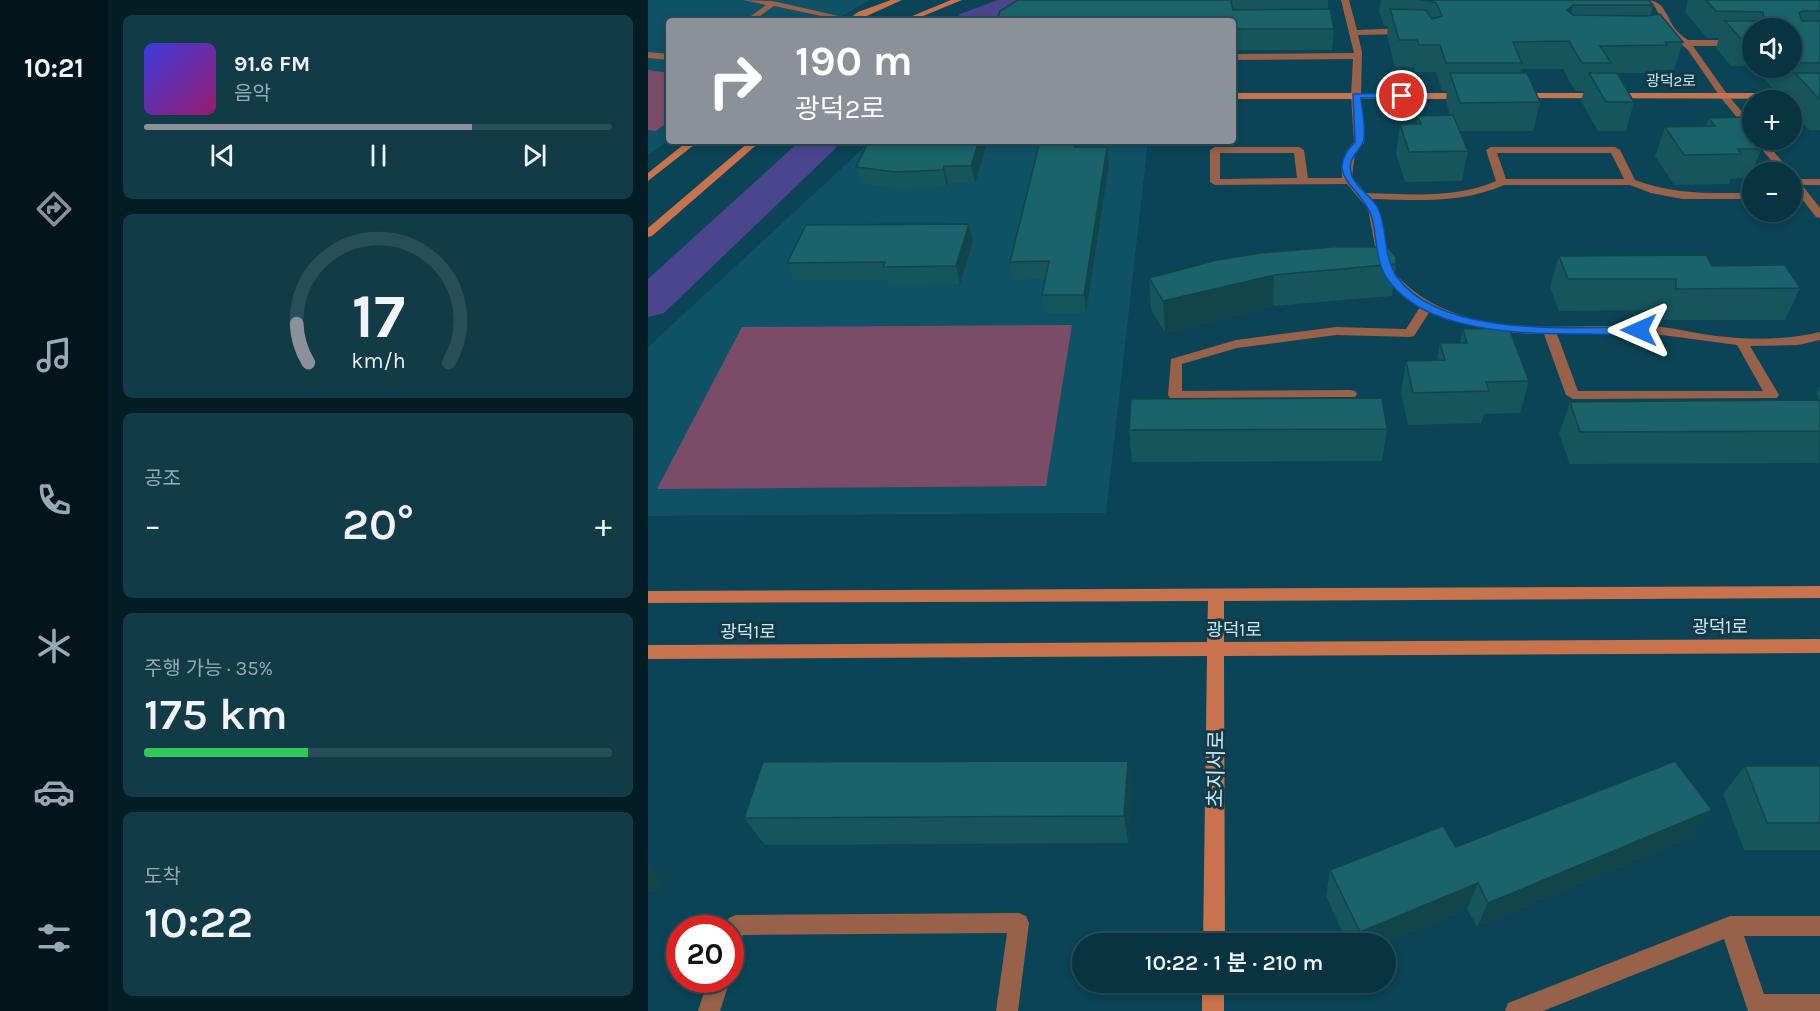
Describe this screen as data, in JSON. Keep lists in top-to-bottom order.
{
  "streets": {
    "street": ["광덕2로", "광덕1로", "초지서로"]
  },
  "crossings": [
    ["광덕1로", "초지서로"]
  ],
  "page": {
    "tabs": "10:21",
    "map_buttons": ["+", "−"],
    "turn": ["190 m", "광덕2로"],
    "song": ["91.6 FM", "음악"],
    "tile": [
      "공조",
      ["주행 가능 · 35%", "175 km"],
      ["도착", "10:22"]
    ],
    "heat": ["−", "20°", "+"],
    "limit": "20",
    "trip": "10:22 · 1 분 · 210 m",
    "gauge": ["17", "km/h"]
  }
}
